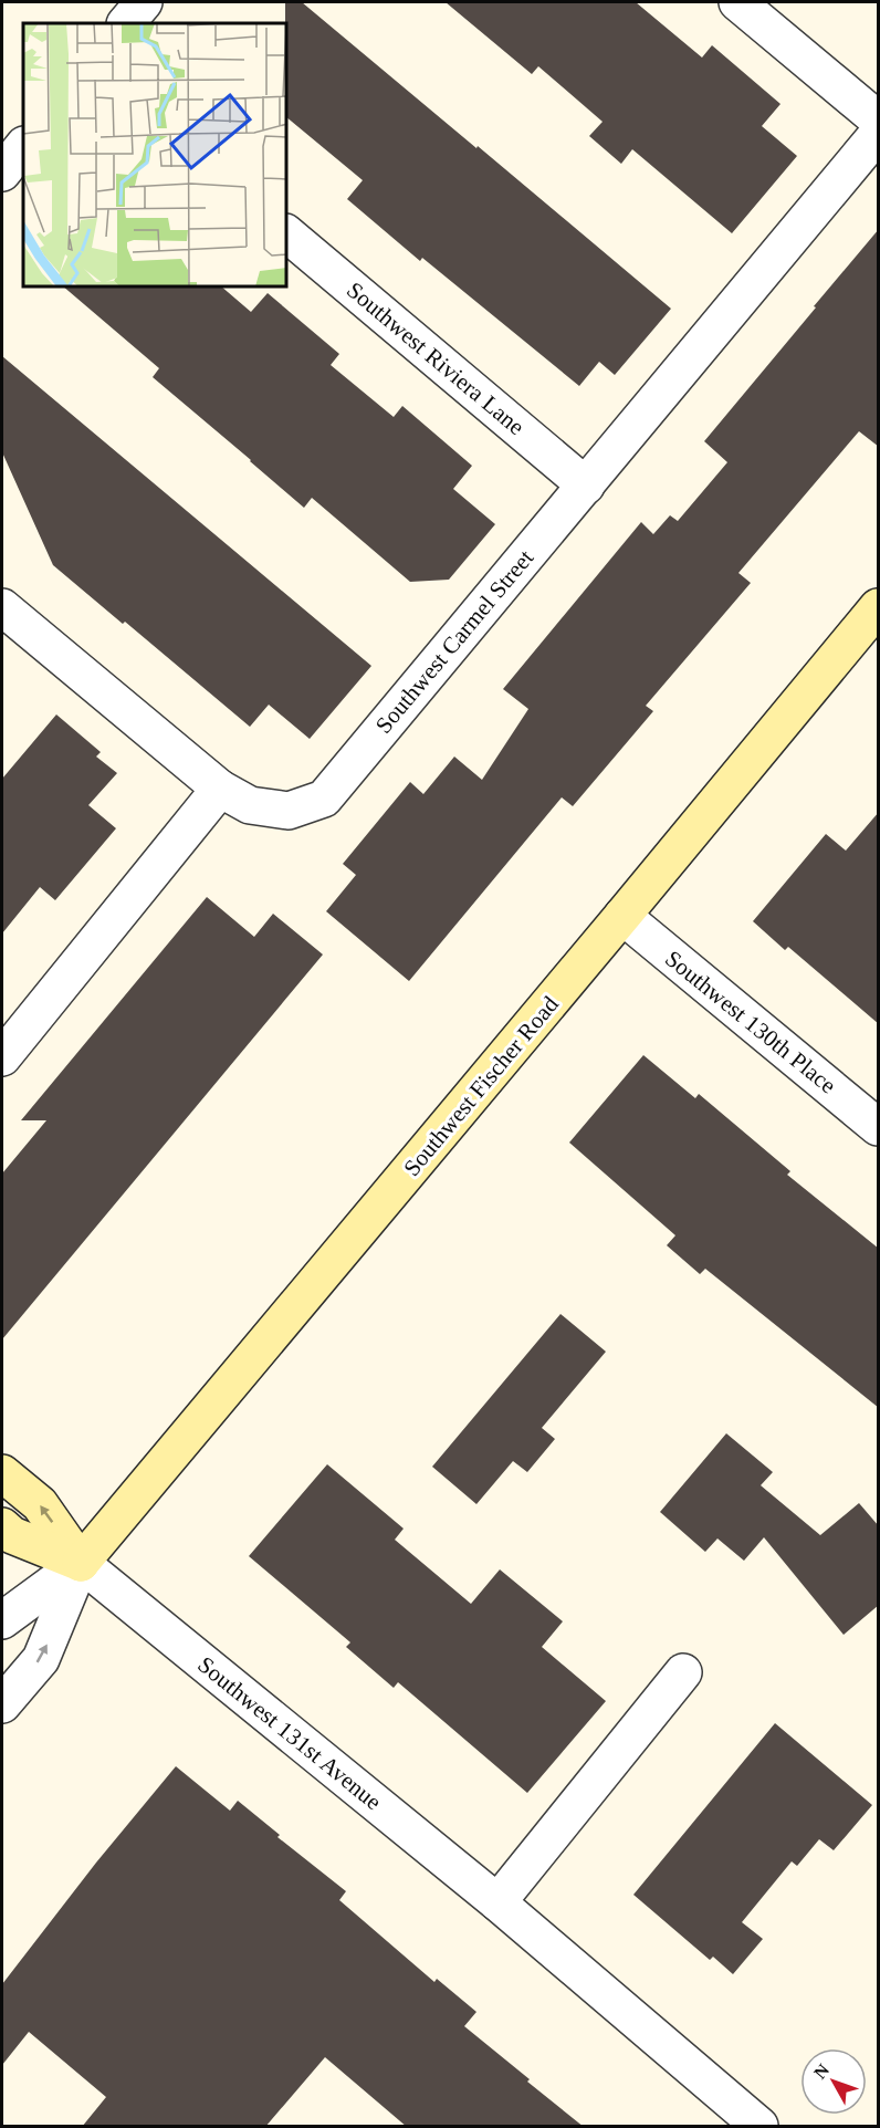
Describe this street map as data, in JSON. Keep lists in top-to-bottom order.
{
  "streets": {
    "street": [
      "Southwest Riviera Lane",
      "Southwest Carmel Street",
      "Southwest 130th Place",
      "Southwest Fischer Road",
      "Southwest 131st Avenue"
    ]
  },
  "crossings": [
    ["Southwest Riviera Lane", "Southwest Carmel Street"],
    ["Southwest 130th Place", "Southwest Fischer Road"],
    ["Southwest Fischer Road", "Southwest 131st Avenue"]
  ],
  "north": "top left"
}
